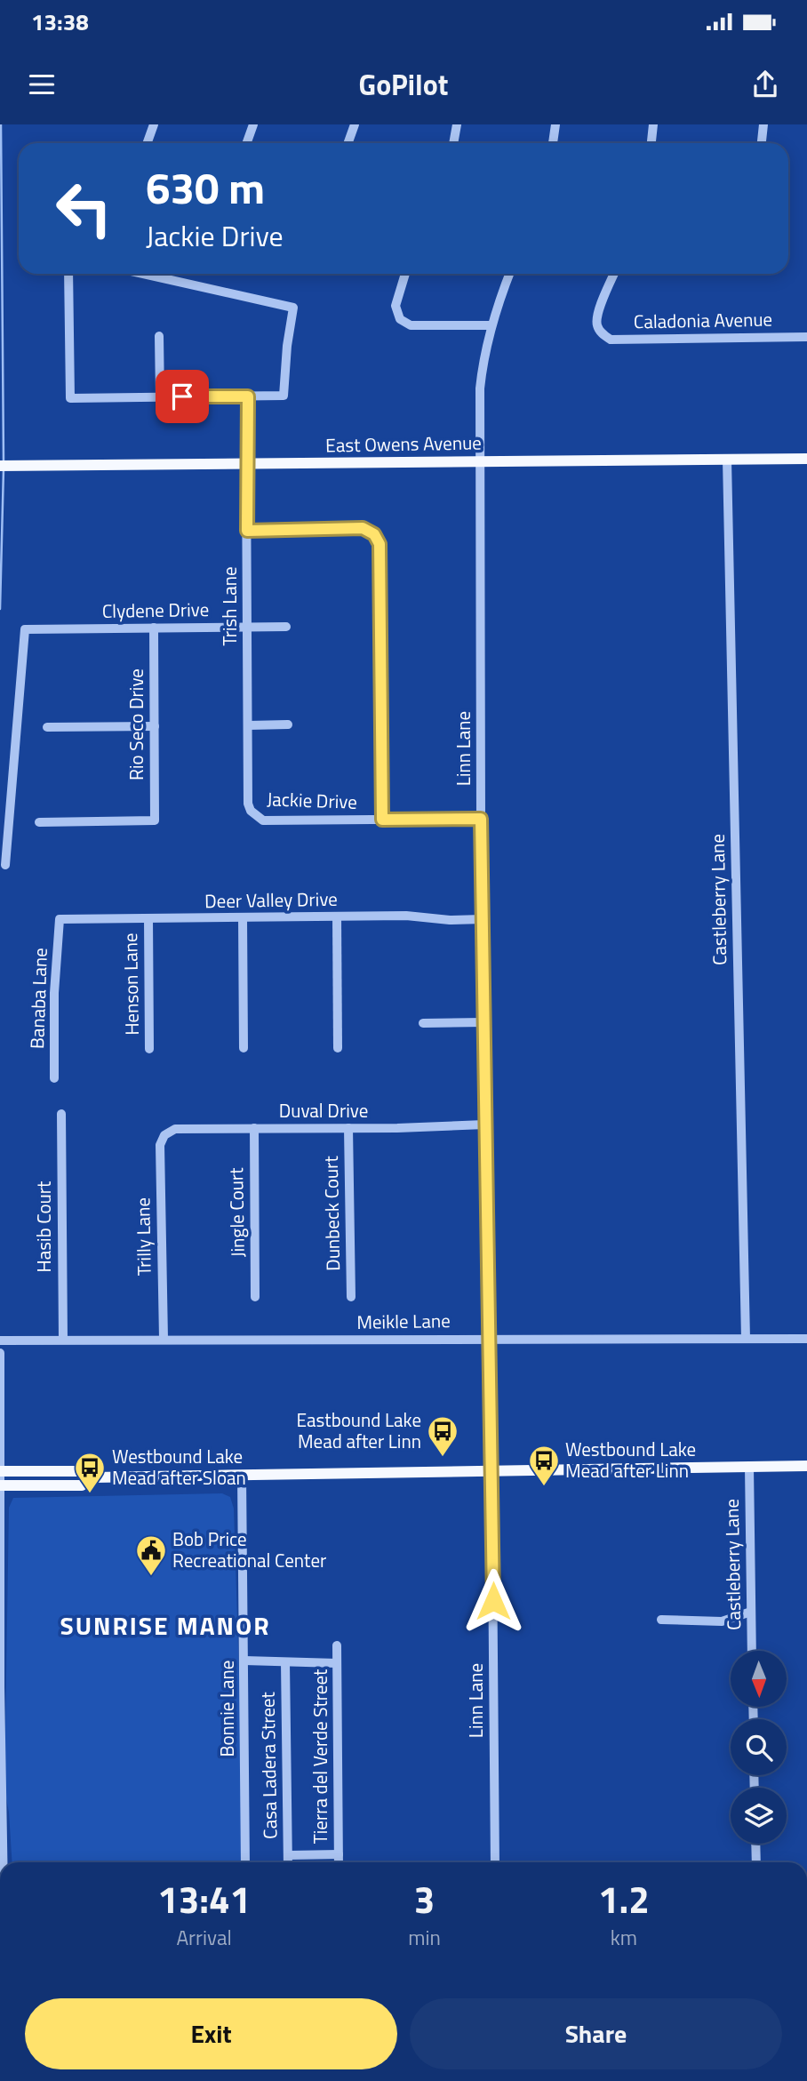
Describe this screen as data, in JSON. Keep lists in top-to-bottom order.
{
  "streets": {
    "main road": ["East Owens Avenue"],
    "street": [
      "Caladonia Avenue",
      "Trish Lane",
      "Clydene Drive",
      "Rio Seco Drive",
      "Linn Lane",
      "Jackie Drive",
      "Castleberry Lane",
      "Deer Valley Drive",
      "Henson Lane",
      "Banaba Lane",
      "Duval Drive",
      "Jingle Court",
      "Dunbeck Court",
      "Hasib Court",
      "Trilly Lane",
      "Meikle Lane",
      "Bonnie Lane",
      "Tierra del Verde Street",
      "Casa Ladera Street"
    ]
  },
  "crossings": [
    ["East Owens Avenue", "Trish Lane"],
    ["East Owens Avenue", "Linn Lane"],
    ["East Owens Avenue", "Castleberry Lane"],
    ["Trish Lane", "Clydene Drive"],
    ["Trish Lane", "Jackie Drive"],
    ["Clydene Drive", "Rio Seco Drive"],
    ["Linn Lane", "Jackie Drive"],
    ["Linn Lane", "Deer Valley Drive"],
    ["Linn Lane", "Duval Drive"],
    ["Linn Lane", "Meikle Lane"],
    ["Castleberry Lane", "Meikle Lane"],
    ["Deer Valley Drive", "Henson Lane"],
    ["Deer Valley Drive", "Banaba Lane"],
    ["Duval Drive", "Jingle Court"],
    ["Duval Drive", "Dunbeck Court"],
    ["Duval Drive", "Trilly Lane"],
    ["Hasib Court", "Meikle Lane"],
    ["Trilly Lane", "Meikle Lane"]
  ],
  "districts": ["SUNRISE MANOR"],
  "places": {
    "bus stop": ["Eastbound Lake Mead after Linn", "Westbound Lake Mead after Linn", "Westbound Lake Mead after Sloan"],
    "public building": ["Bob Price Recreational Center"]
  },
  "north": "bottom",
  "page": {
    "status": "13:38",
    "header": "GoPilot",
    "turn": ["630 m", "Jackie Drive"],
    "eta": [
      "13:41",
      "Arrival",
      "3",
      "min",
      "1.2",
      "km"
    ],
    "buttons": ["Exit", "Share"]
  }
}
